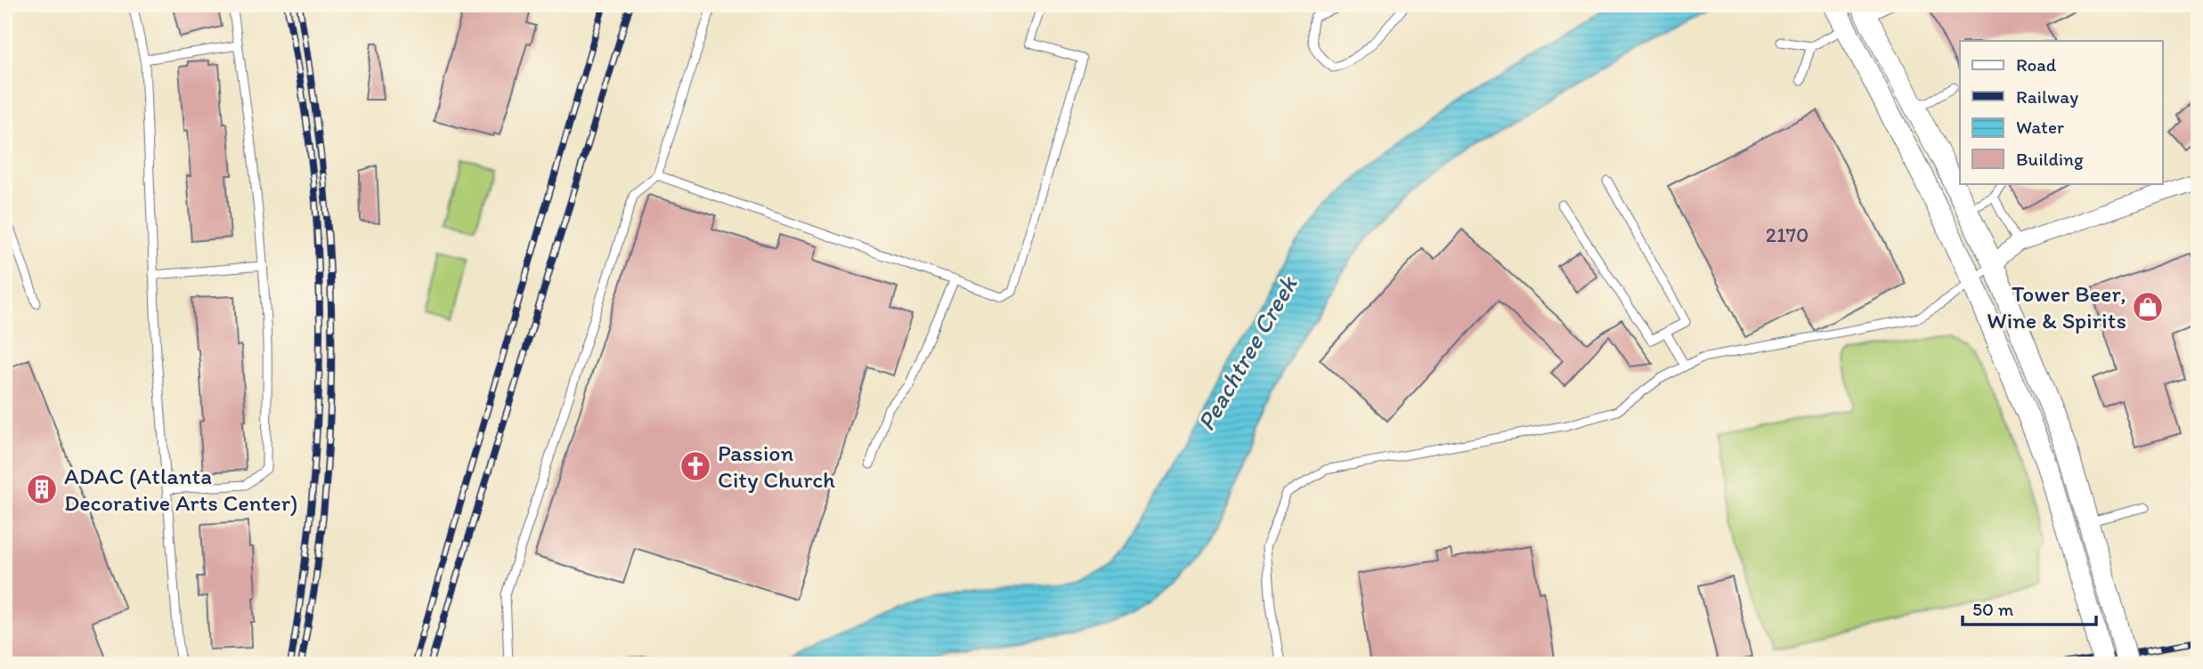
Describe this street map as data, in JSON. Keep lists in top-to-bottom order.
{
  "water": ["Peachtree Creek"],
  "places": {
    "shop": ["Tower Beer, Wine & Spirits"],
    "church": ["Passion City Church"],
    "building": ["ADAC (Atlanta Decorative Arts Center)"]
  },
  "house_numbers": ["2170"],
  "legend": [
    "Road",
    "Railway",
    "Water",
    "Building"
  ],
  "scale_bar": "50 m"
}
